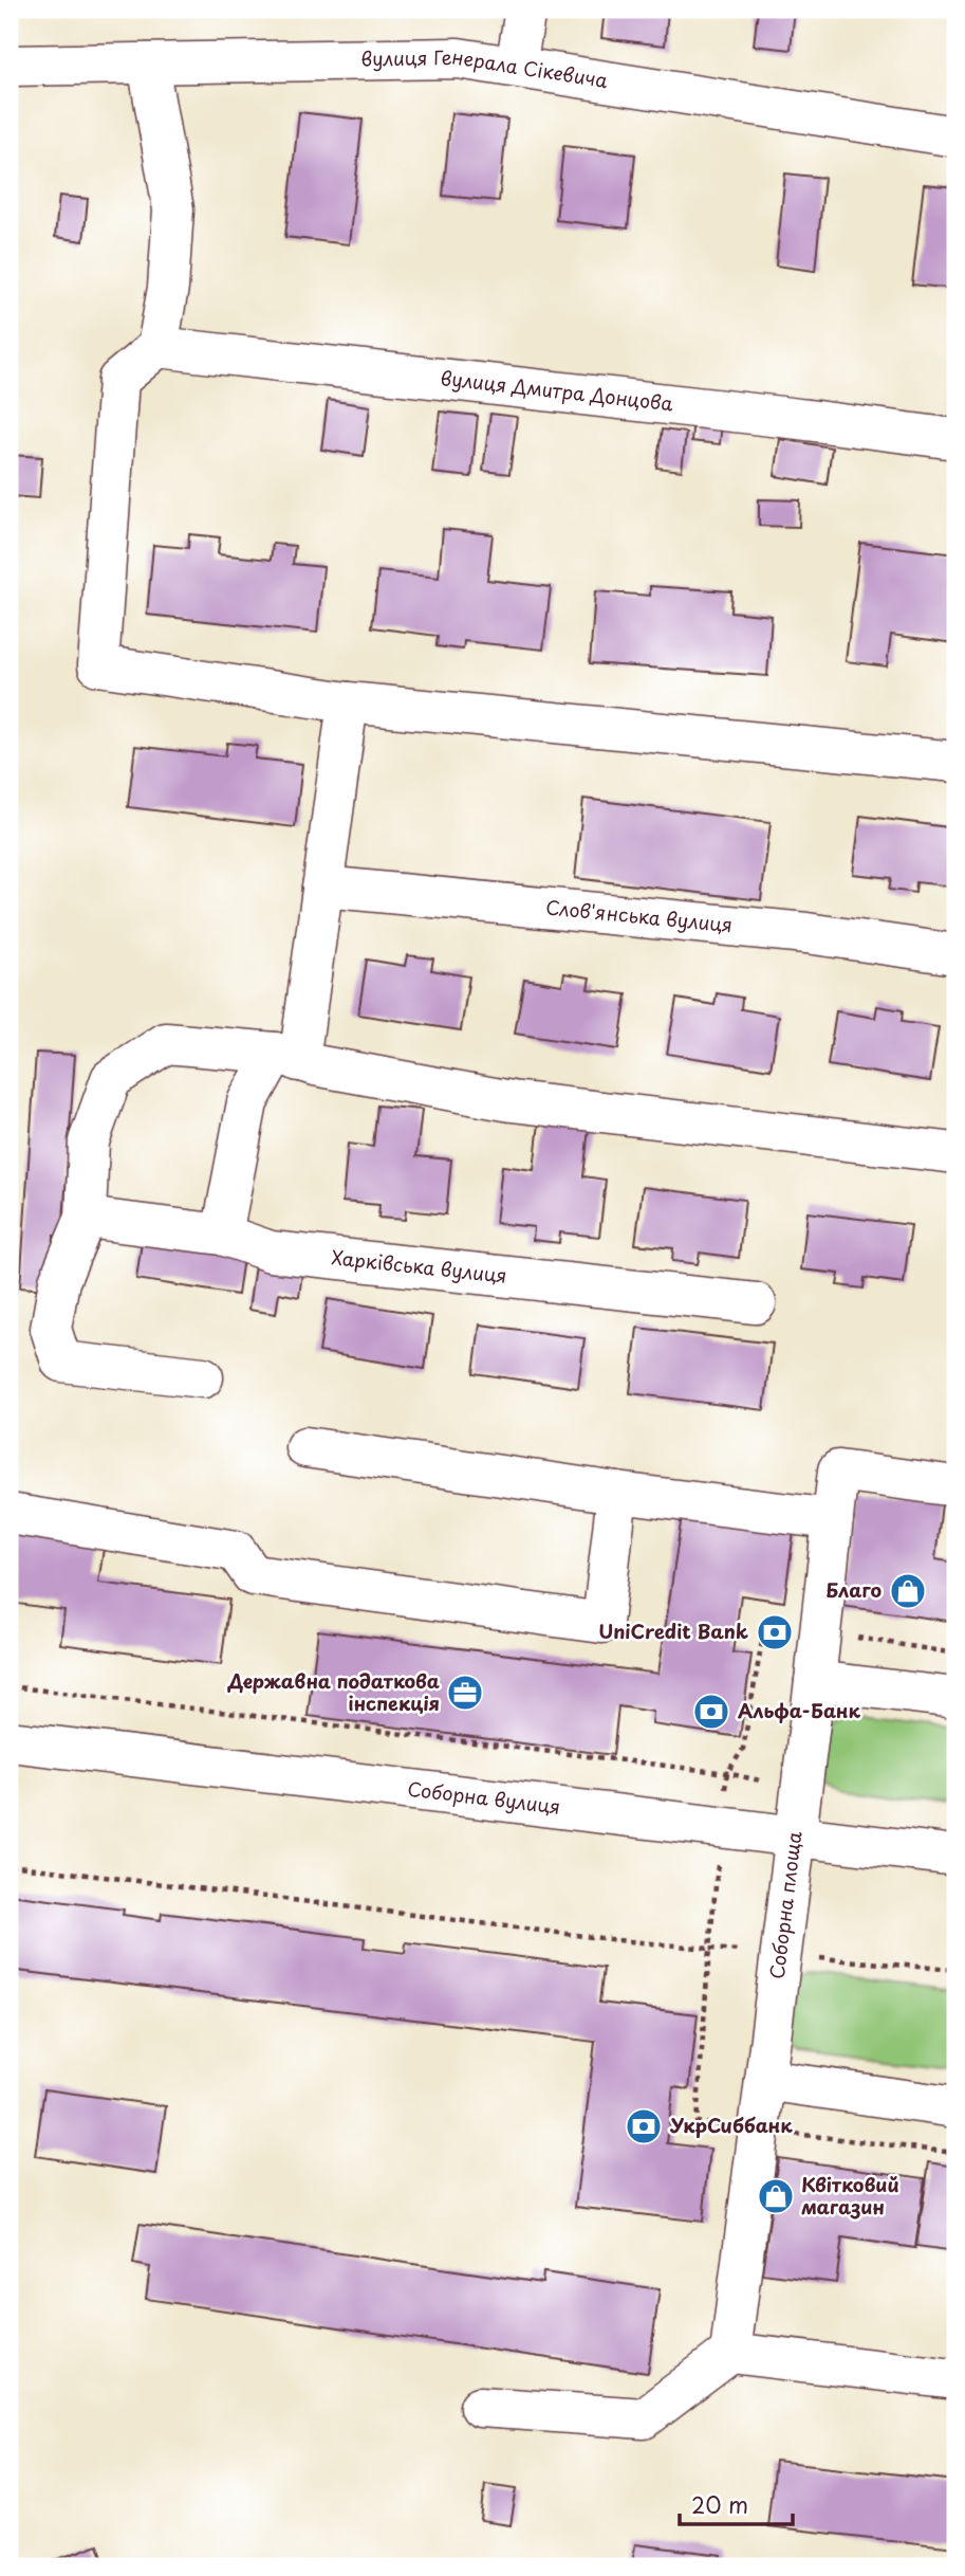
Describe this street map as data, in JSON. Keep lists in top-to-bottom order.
{
  "streets": {
    "street": [
      "вулиця Генерала Сікевича",
      "вулиця Дмитра Донцова",
      "Слов'янська вулиця",
      "Харківська вулиця",
      "Соборна вулиця",
      "Соборна площа"
    ]
  },
  "crossings": [
    ["Соборна вулиця", "Соборна площа"]
  ],
  "places": {
    "shop": ["Благо", "Квітковий магазин"],
    "bank": ["UniCredit Bank", "Альфа-Банк", "УкрСиббанк"],
    "office": ["Державна податкова інспекція"]
  },
  "scale_bar": "20 m"
}
